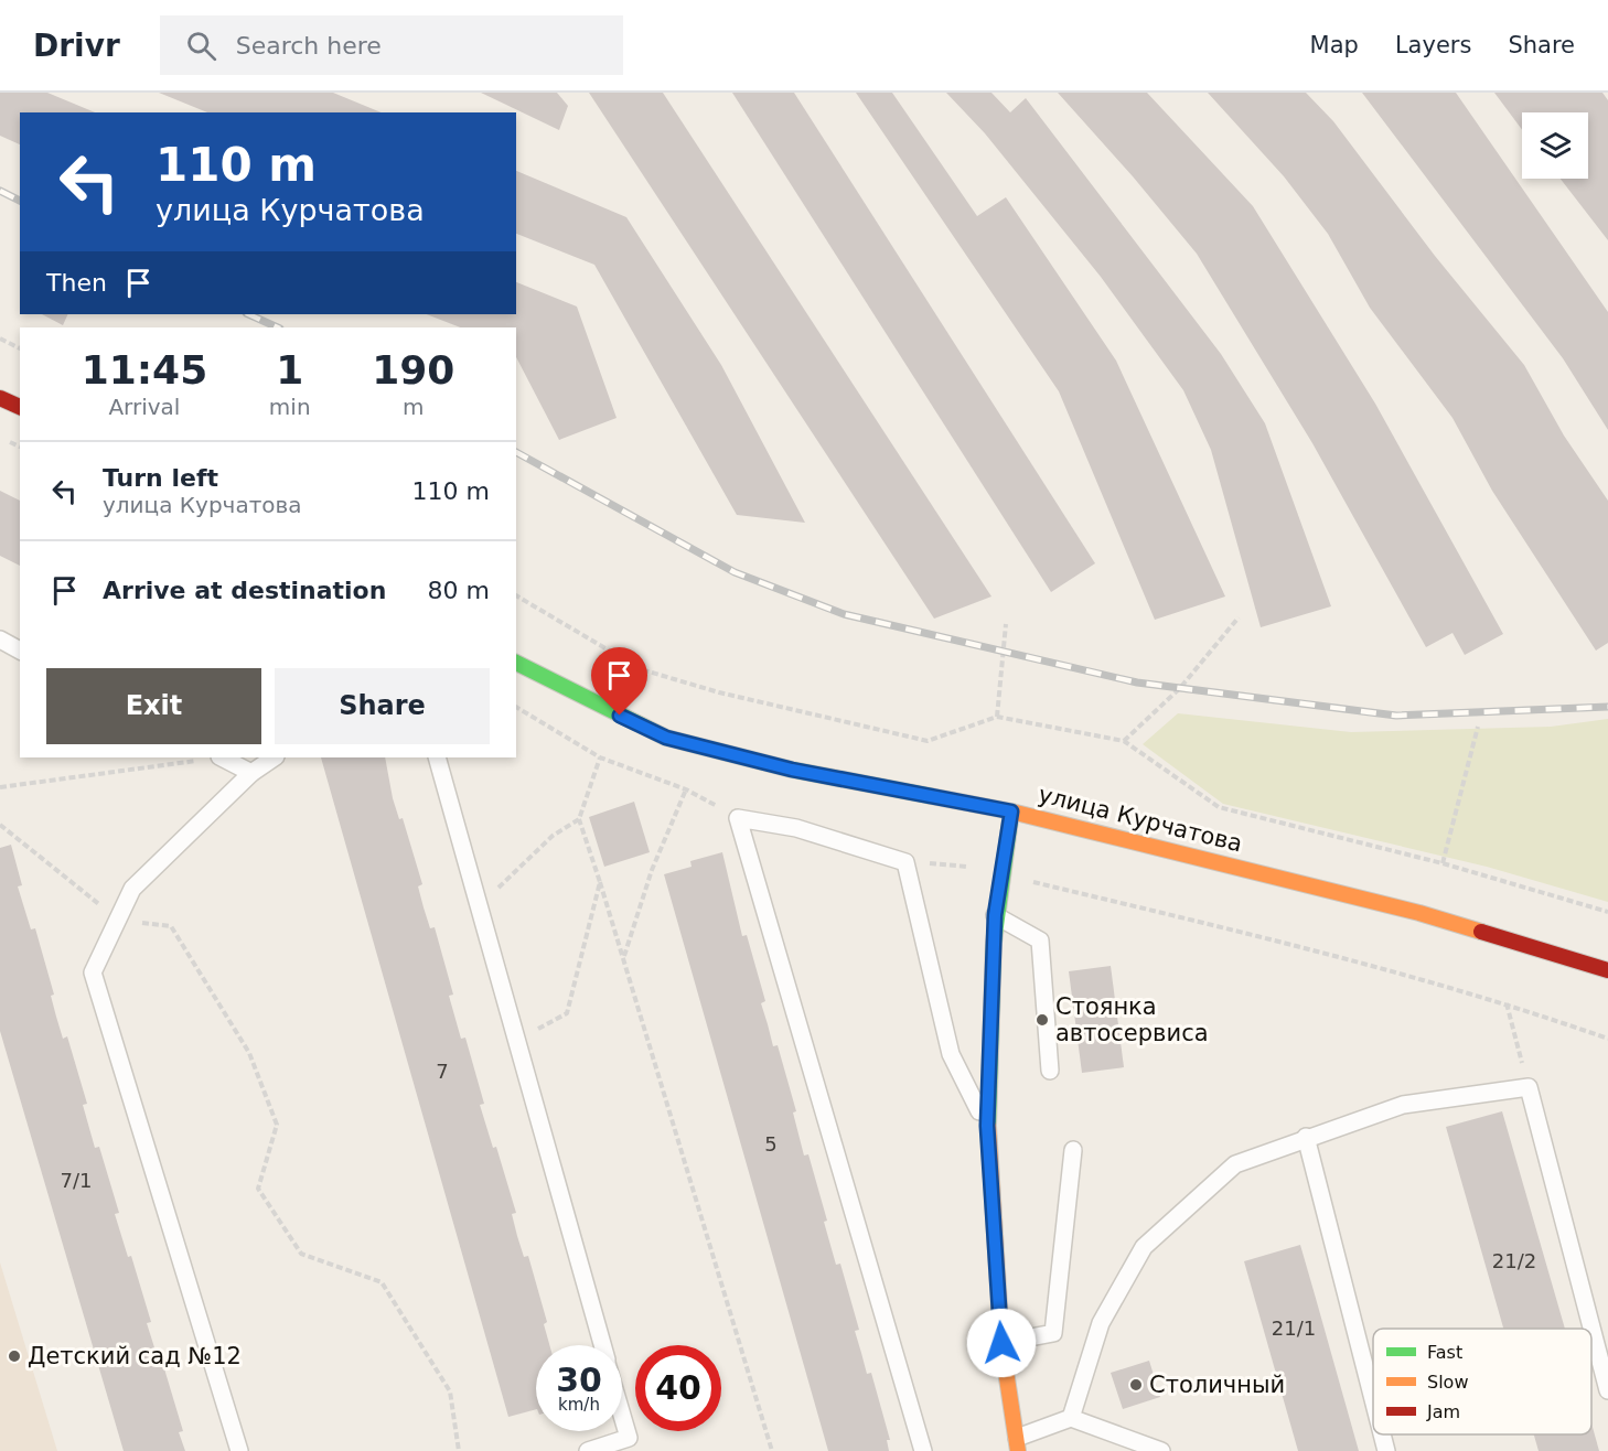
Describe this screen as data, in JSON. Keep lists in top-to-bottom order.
{
  "streets": {
    "main road": ["улица Курчатова"]
  },
  "places": ["Стоянка автосервиса", "Детский сад №12", "Столичный"],
  "house_numbers": [
    "7",
    "5",
    "7/1",
    "21/2",
    "21/1"
  ],
  "legend": ["Fast", "Slow", "Jam"],
  "page": {
    "header": "Drivr",
    "search": "Search here",
    "nav": ["Map", "Layers", "Share"],
    "turn": ["110 m", "улица Курчатова"],
    "then": "Then",
    "eta": [
      "11:45",
      "Arrival",
      "1",
      "min",
      "190",
      "m"
    ],
    "list": [
      {
        "name": "Turn left",
        "note": "улица Курчатова",
        "value": "110 m"
      },
      {
        "name": "Arrive at destination",
        "value": "80 m"
      }
    ],
    "buttons": ["Exit", "Share"],
    "speed": "30 km/h",
    "limit": "40"
  }
}
